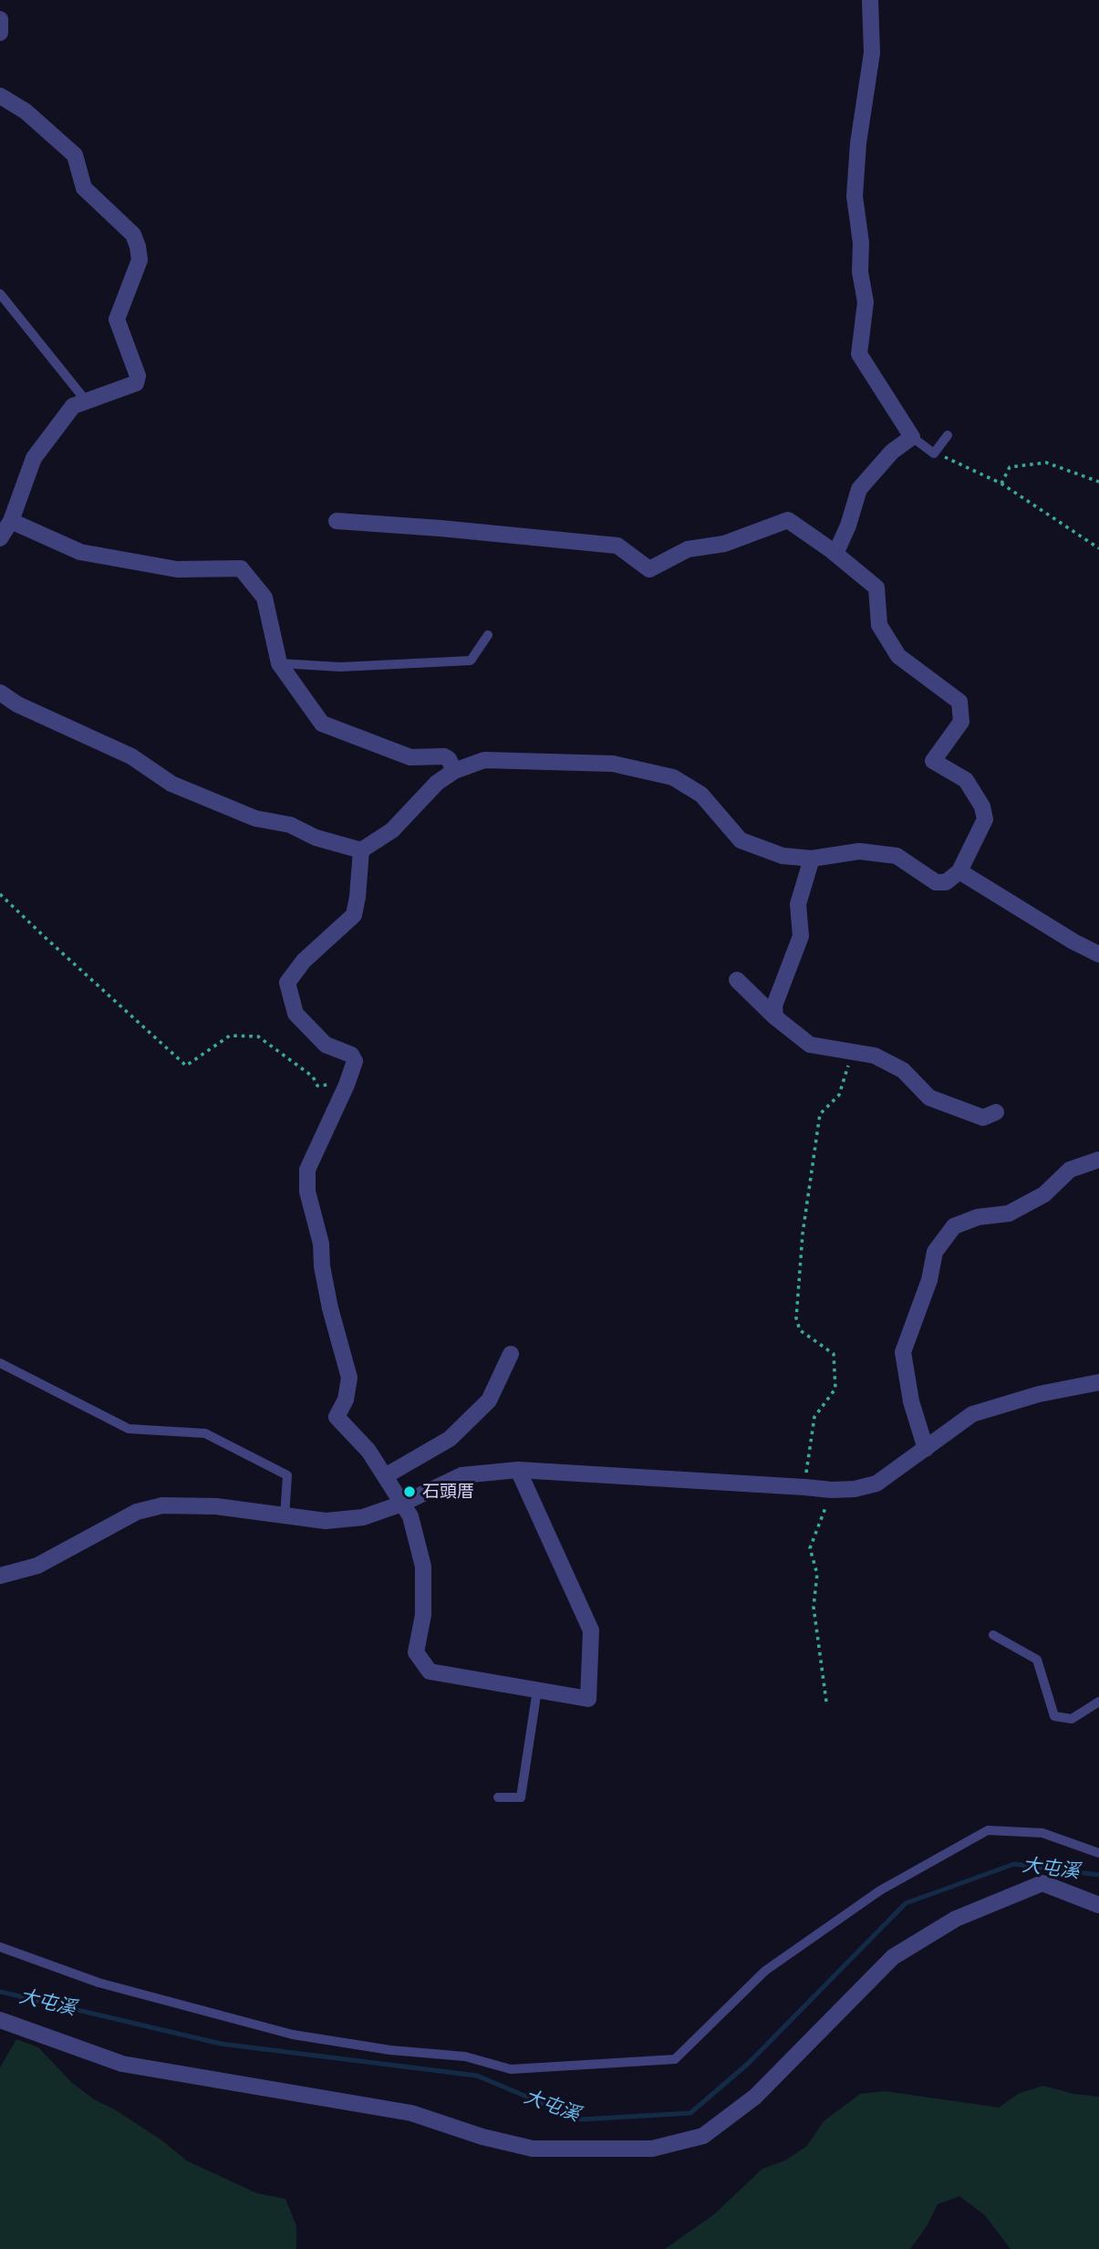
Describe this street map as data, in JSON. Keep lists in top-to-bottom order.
{
  "water": ["大屯溪"],
  "places": ["石頭厝"]
}
